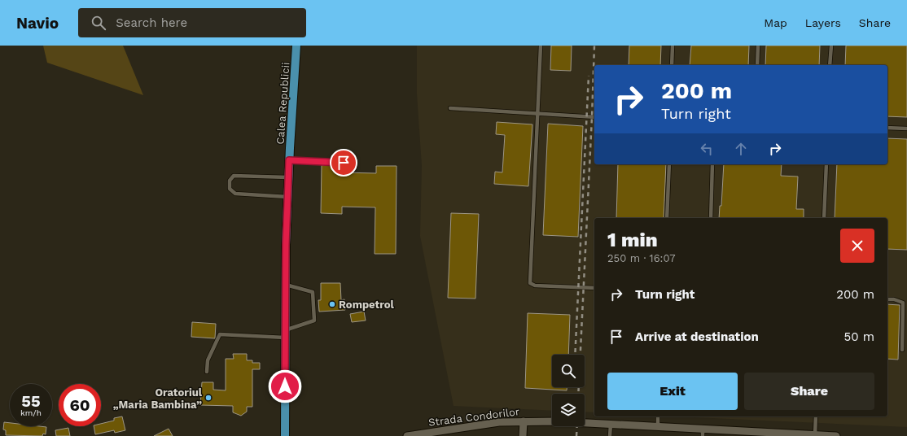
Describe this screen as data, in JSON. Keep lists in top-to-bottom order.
{
  "streets": {
    "main road": ["Calea Republicii"],
    "street": ["Strada Condorilor"]
  },
  "places": ["Rompetrol", "Oratoriul „Maria Bambina”"],
  "page": {
    "header": "Navio",
    "search": "Search here",
    "nav": ["Map", "Layers", "Share"],
    "turn": ["200 m", "Turn right"],
    "heading": ["1 min", "250 m · 16:07"],
    "list": [
      {
        "name": "Turn right",
        "value": "200 m"
      },
      {
        "name": "Arrive at destination",
        "value": "50 m"
      }
    ],
    "buttons": ["Exit", "Share"],
    "speed": "55 km/h",
    "limit": "60"
  }
}
